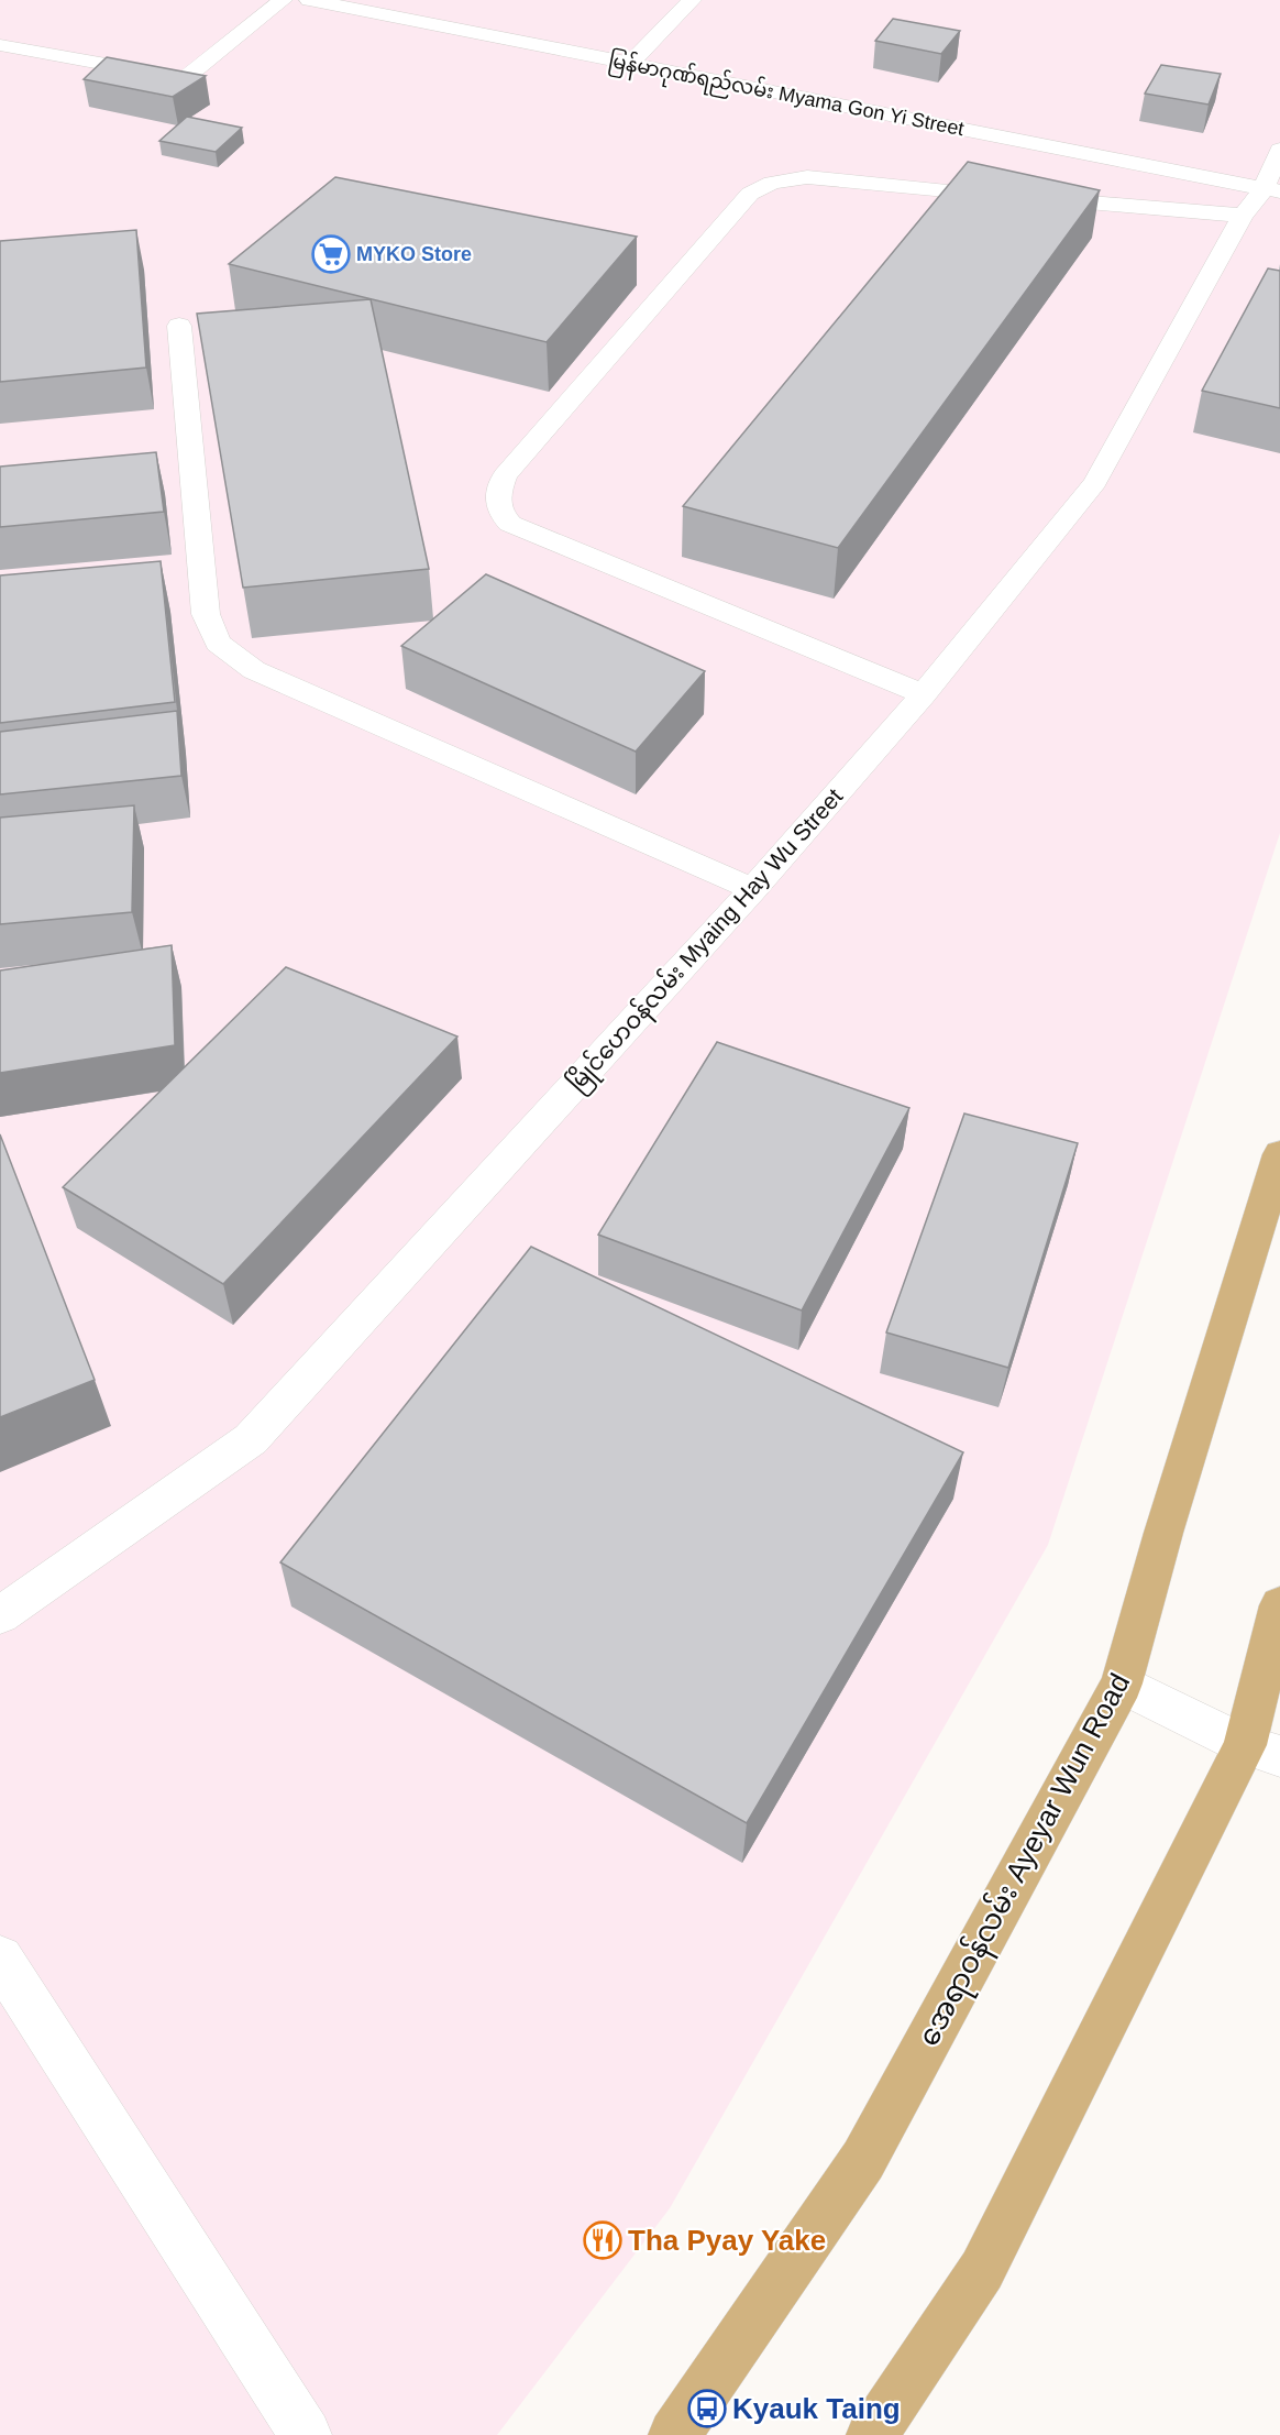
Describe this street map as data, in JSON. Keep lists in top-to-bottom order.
{
  "streets": {
    "main road": ["အေရာဝန်လမ်း Ayeyar Wun Road"],
    "street": ["မြန်မာဂုဏ်ရည်လမ်း Myama Gon Yi Street", "မြိုင်ဟေဝန်လမ်း Myaing Hay Wu Street"]
  },
  "crossings": [
    ["မြန်မာဂုဏ်ရည်လမ်း Myama Gon Yi Street", "မြိုင်ဟေဝန်လမ်း Myaing Hay Wu Street"]
  ],
  "places": {
    "supermarket": ["MYKO Store"],
    "restaurant": ["Tha Pyay Yake"],
    "bus stop": ["Kyauk Taing"]
  }
}
